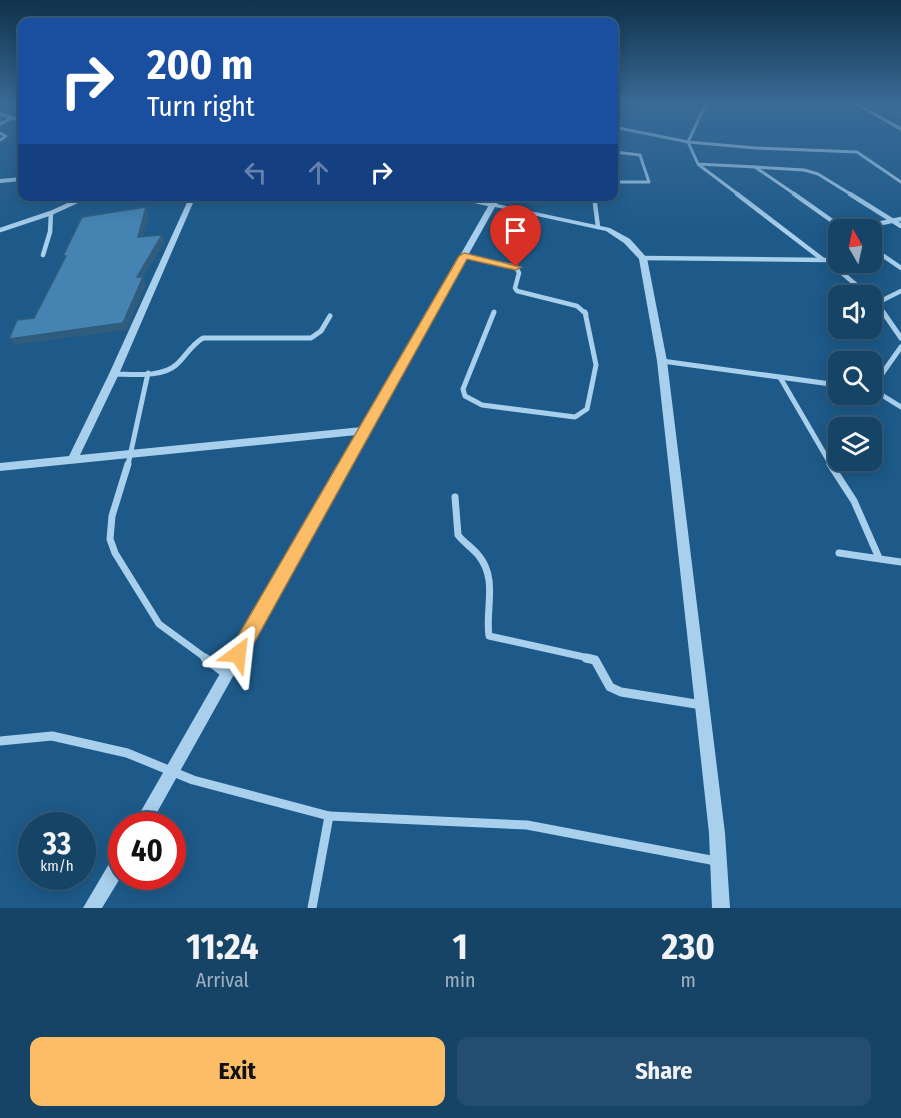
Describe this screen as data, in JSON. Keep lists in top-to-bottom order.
{
  "north": "top",
  "page": {
    "turn": ["200 m", "Turn right"],
    "speed": "33 km/h",
    "limit": "40",
    "eta": [
      "11:24",
      "Arrival",
      "1",
      "min",
      "230",
      "m"
    ],
    "buttons": ["Exit", "Share"]
  }
}
